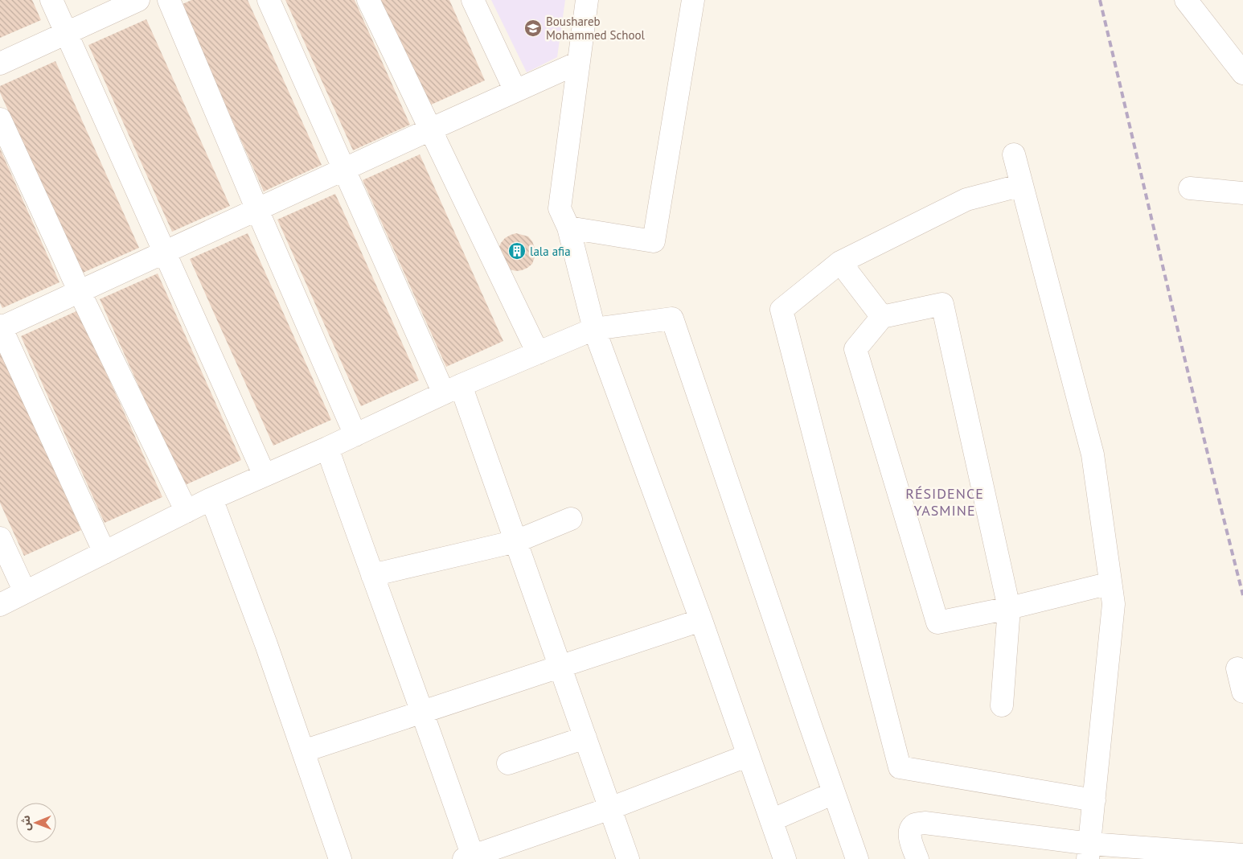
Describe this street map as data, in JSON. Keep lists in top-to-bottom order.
{
  "districts": ["RÉSIDENCE YASMINE"],
  "places": {
    "school or university": ["Boushareb Mohammed School"],
    "building": ["lala afia"]
  },
  "north": "left"
}
